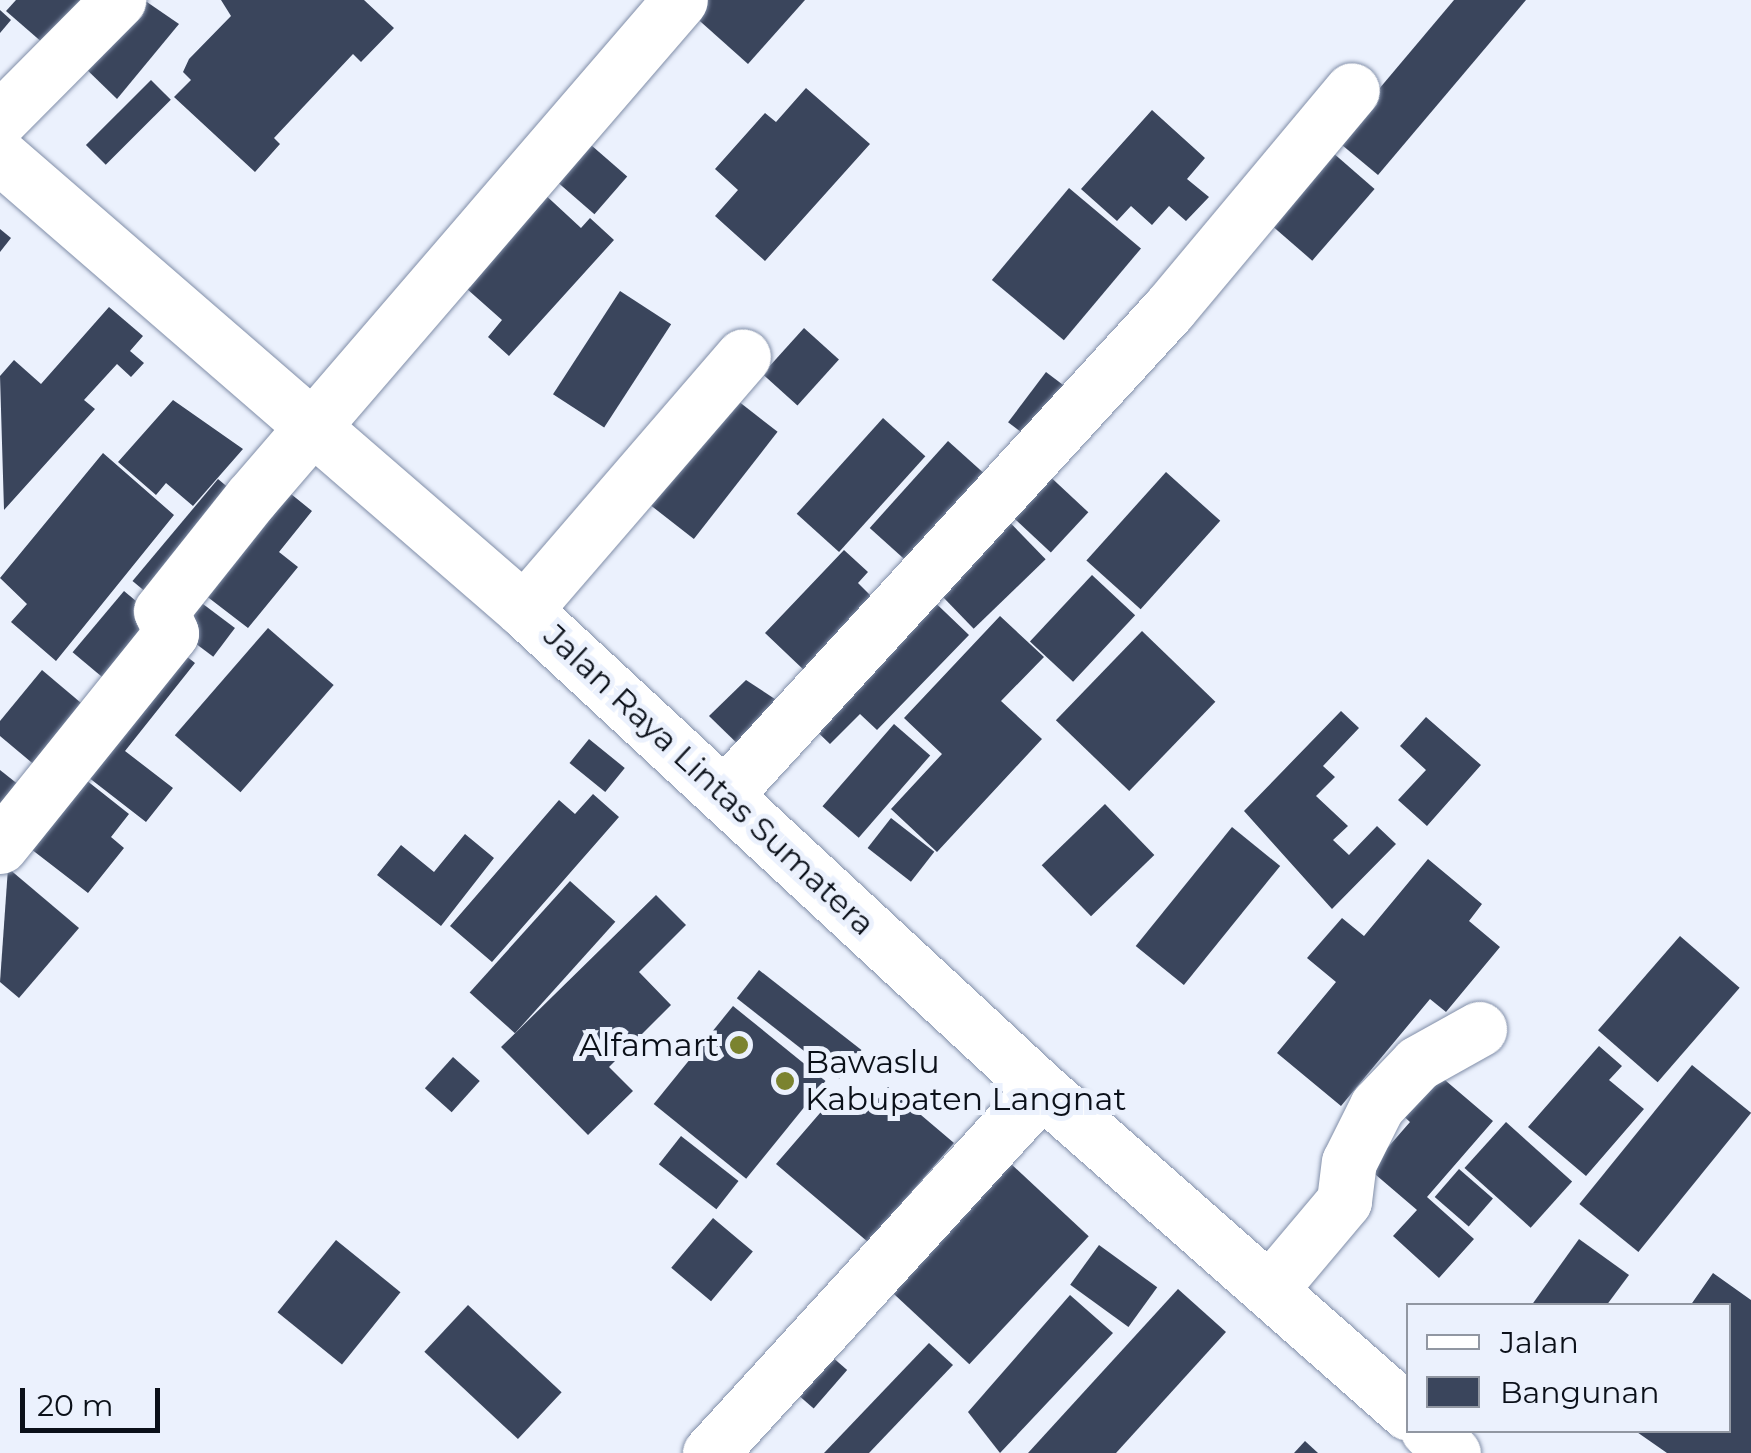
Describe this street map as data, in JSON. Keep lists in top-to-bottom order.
{
  "streets": {
    "main road": ["Jalan Raya Lintas Sumatera"]
  },
  "places": ["Alfamart", "Bawaslu Kabupaten Langnat"],
  "legend": ["Jalan", "Bangunan"],
  "scale_bar": "20 m"
}
